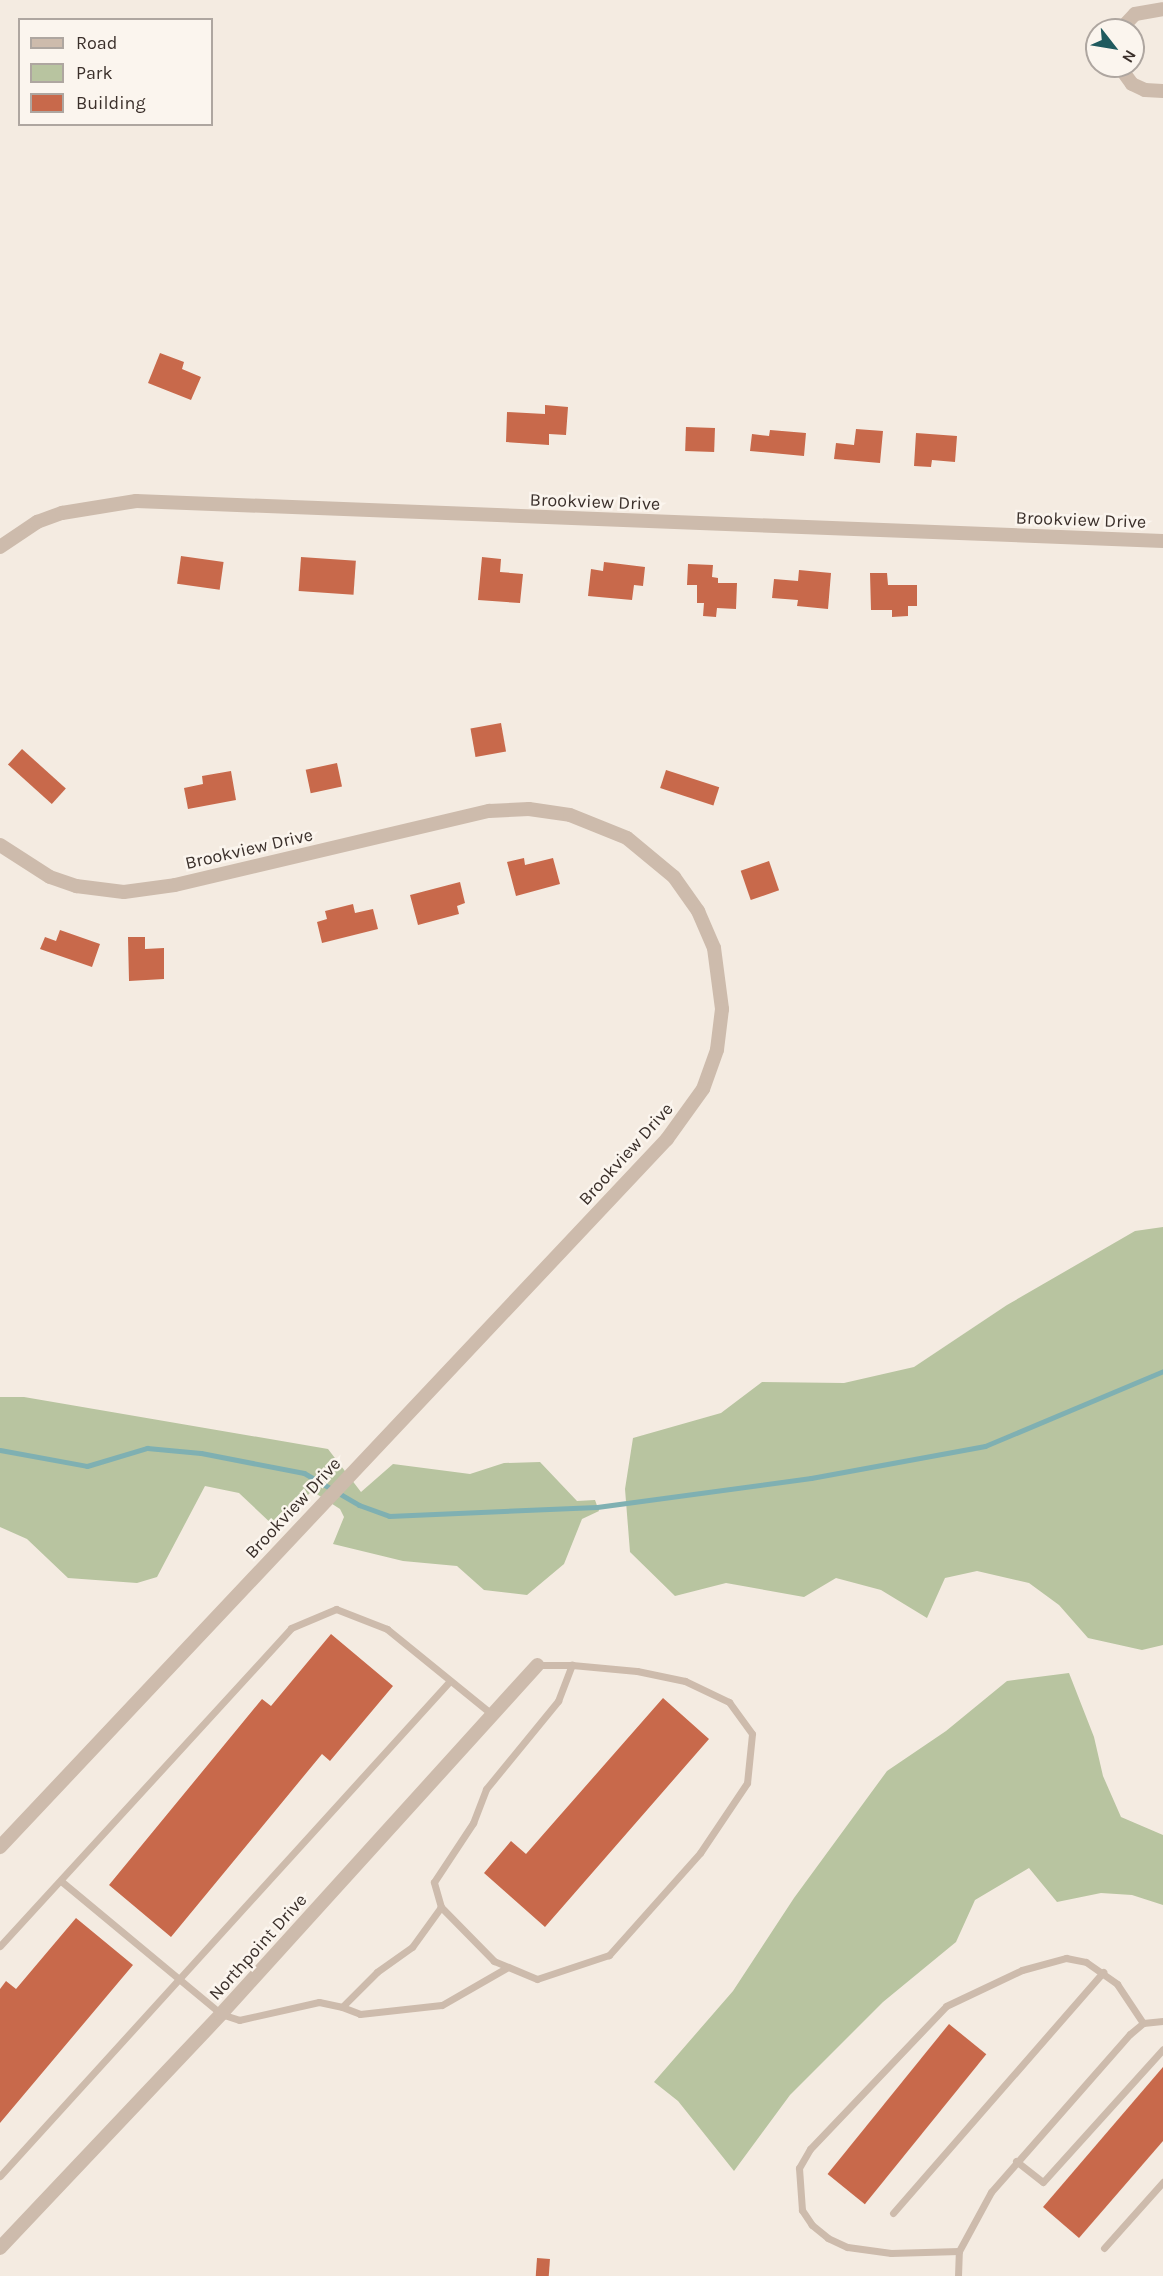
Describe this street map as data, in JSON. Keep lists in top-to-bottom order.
{
  "streets": {
    "street": ["Brookview Drive", "Northpoint Drive"]
  },
  "legend": ["Road", "Park", "Building"],
  "north": "bottom right"
}
